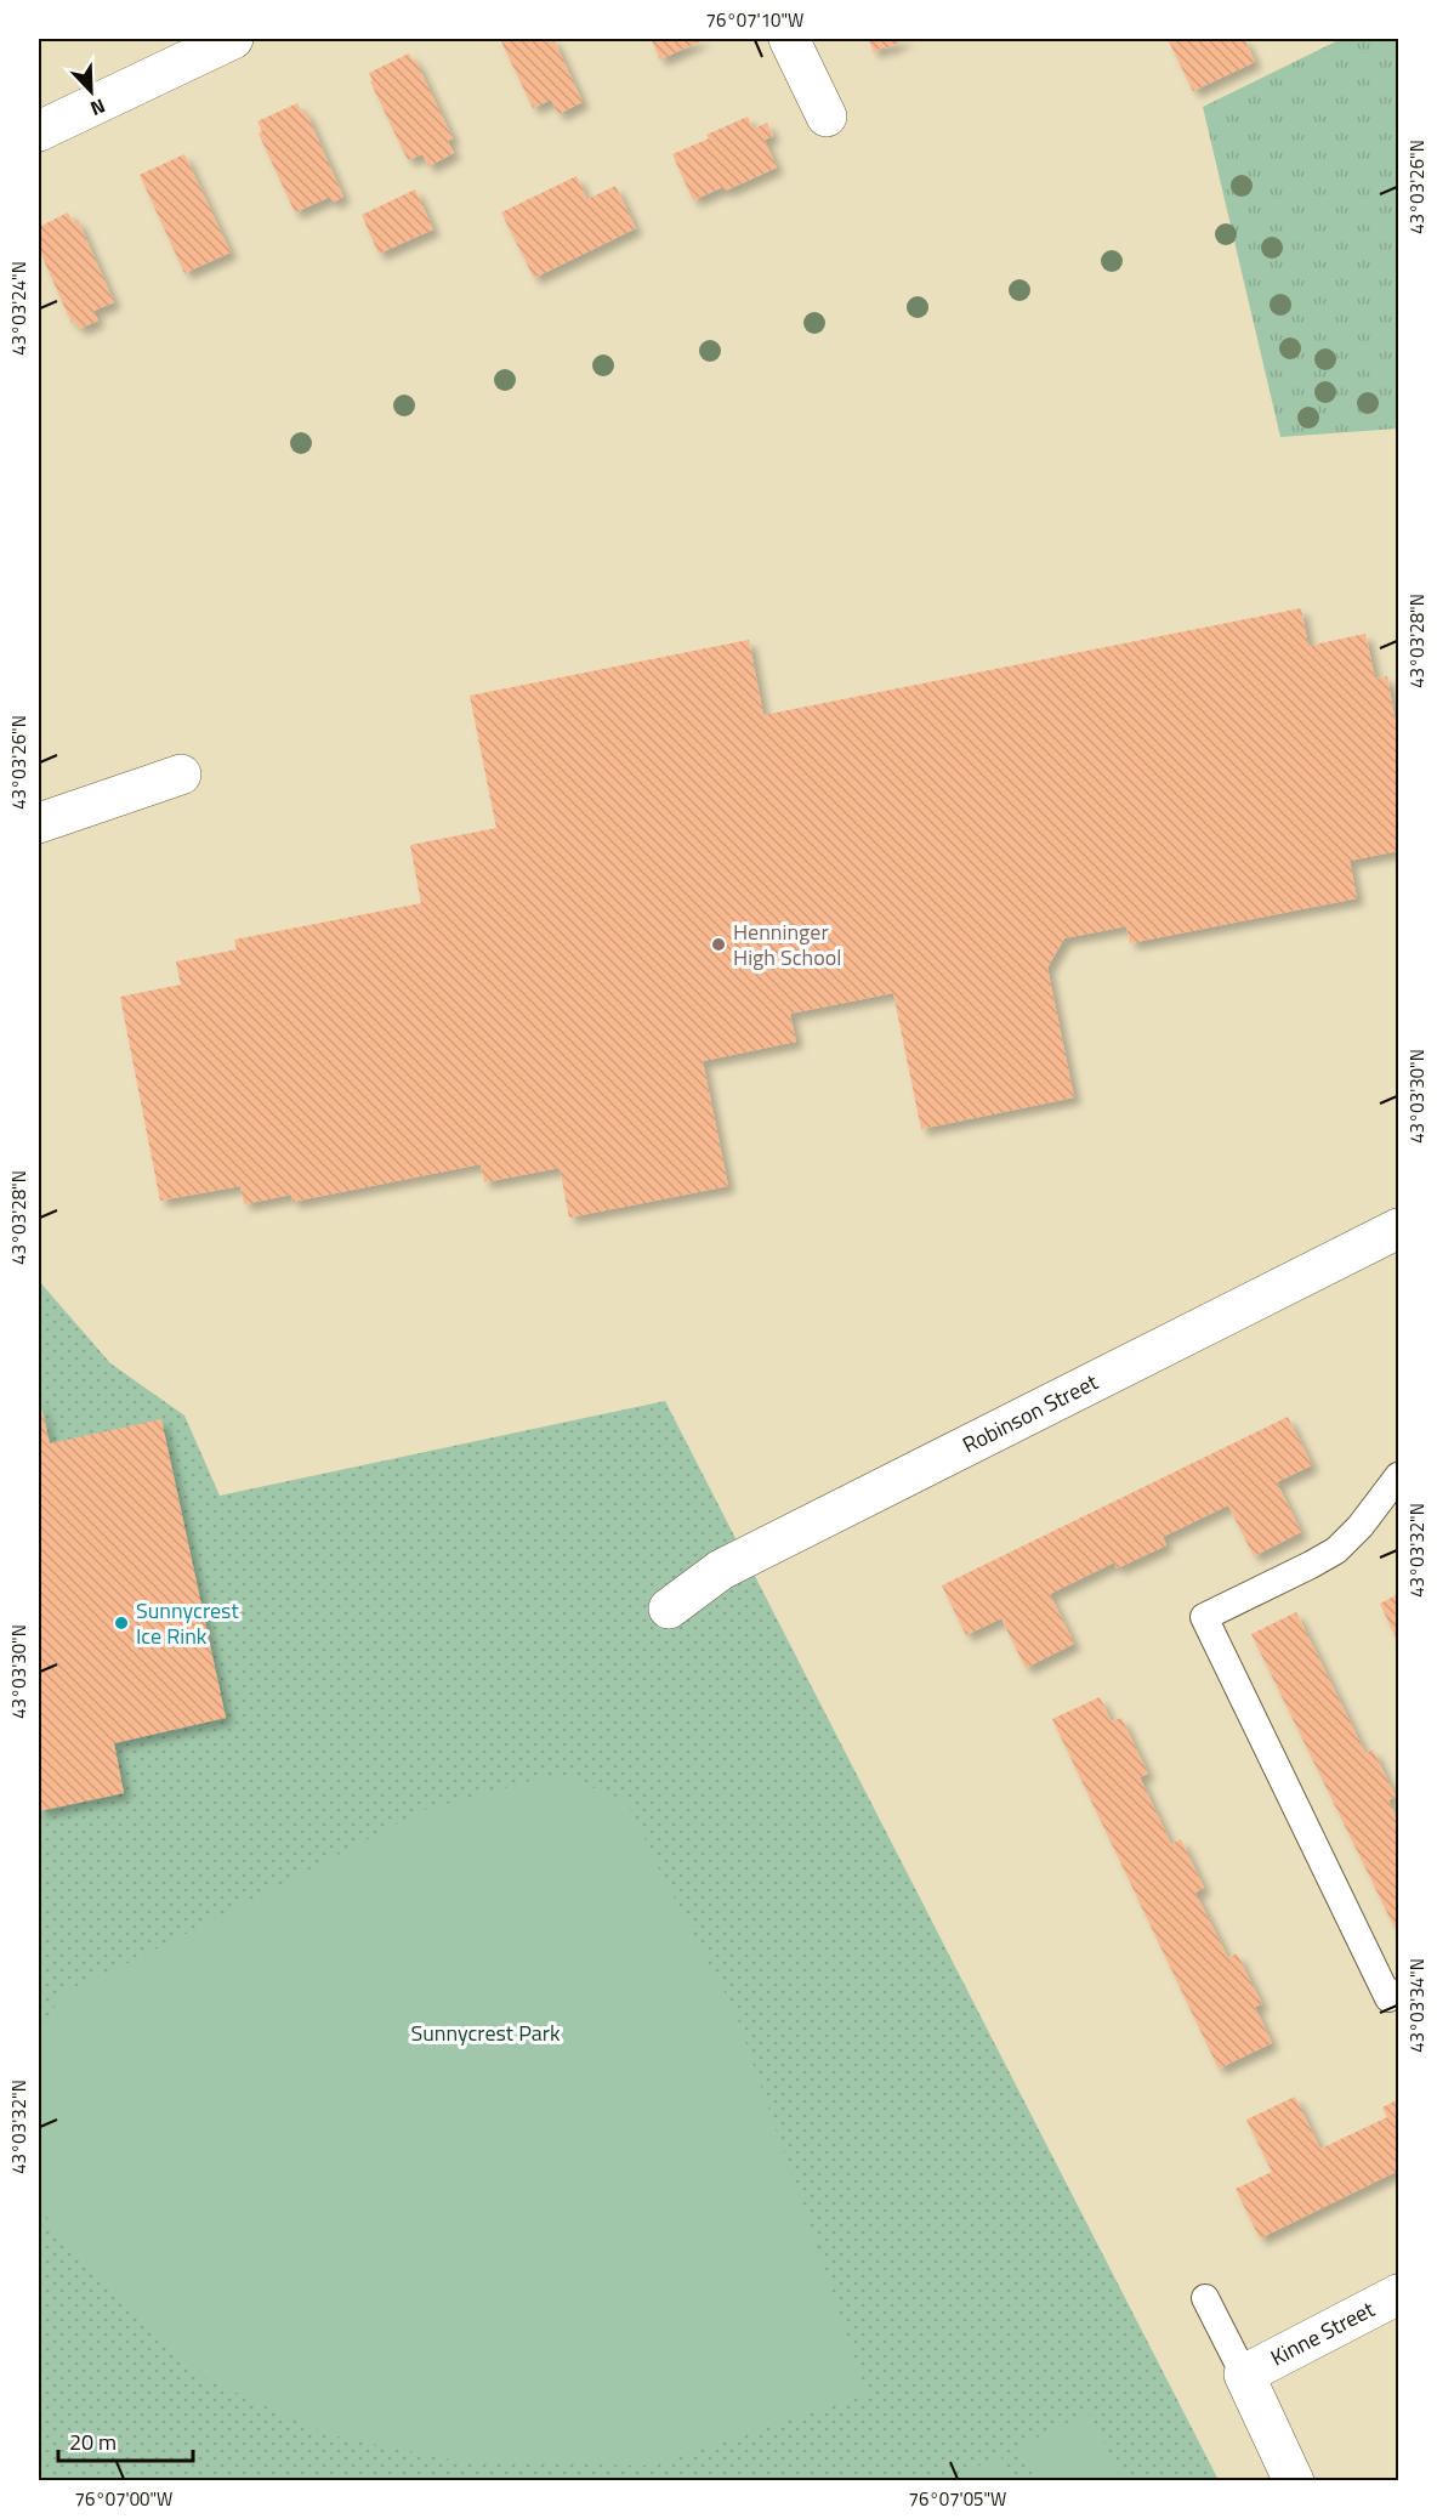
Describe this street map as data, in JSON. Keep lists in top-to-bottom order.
{
  "streets": {
    "street": ["Robinson Street", "Kinne Street"]
  },
  "parks": ["Sunnycrest Park"],
  "places": ["Henninger High School", "Sunnycrest Ice Rink"],
  "scale_bar": "20 m",
  "north": "bottom right",
  "coordinates": [
    "76°07'10\"W",
    "43°03'26\"N",
    "43°03'24\"N",
    "43°03'28\"N",
    "43°03'30\"N",
    "43°03'32\"N",
    "43°03'34\"N",
    "76°07'00\"W",
    "76°07'05\"W"
  ]
}
